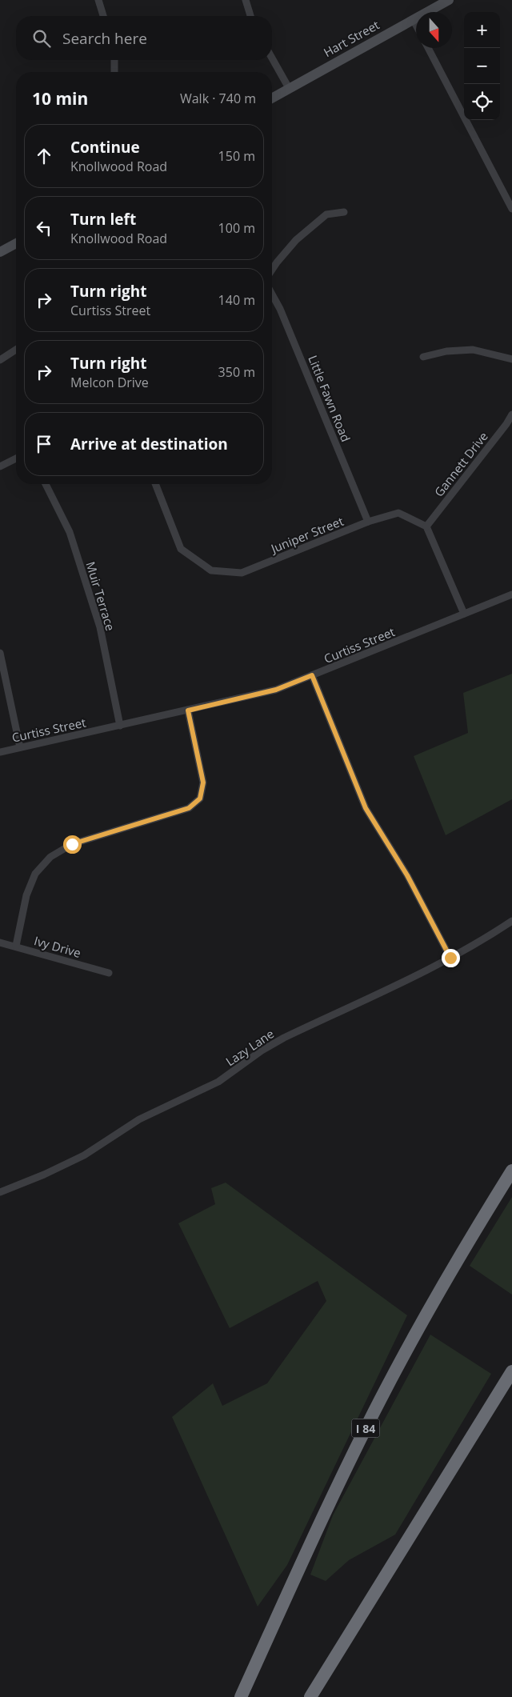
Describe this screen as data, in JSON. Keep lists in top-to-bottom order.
{
  "streets": {
    "highway": ["I 84"],
    "street": [
      "Hart Street",
      "Little Fawn Road",
      "Gannett Drive",
      "Juniper Street",
      "Muir Terrace",
      "Curtiss Street",
      "Ivy Drive",
      "Lazy Lane"
    ]
  },
  "crossings": [
    ["Little Fawn Road", "Juniper Street"],
    ["Gannett Drive", "Juniper Street"],
    ["Muir Terrace", "Curtiss Street"]
  ],
  "north": "bottom",
  "page": {
    "map_buttons": ["+", "−"],
    "search": "Search here",
    "heading": ["10 min", "Walk · 740 m"],
    "list": [
      ["Continue", "Knollwood Road", "150 m"],
      ["Turn left", "Knollwood Road", "100 m"],
      ["Turn right", "Curtiss Street", "140 m"],
      ["Turn right", "Melcon Drive", "350 m"],
      "Arrive at destination"
    ]
  }
}
